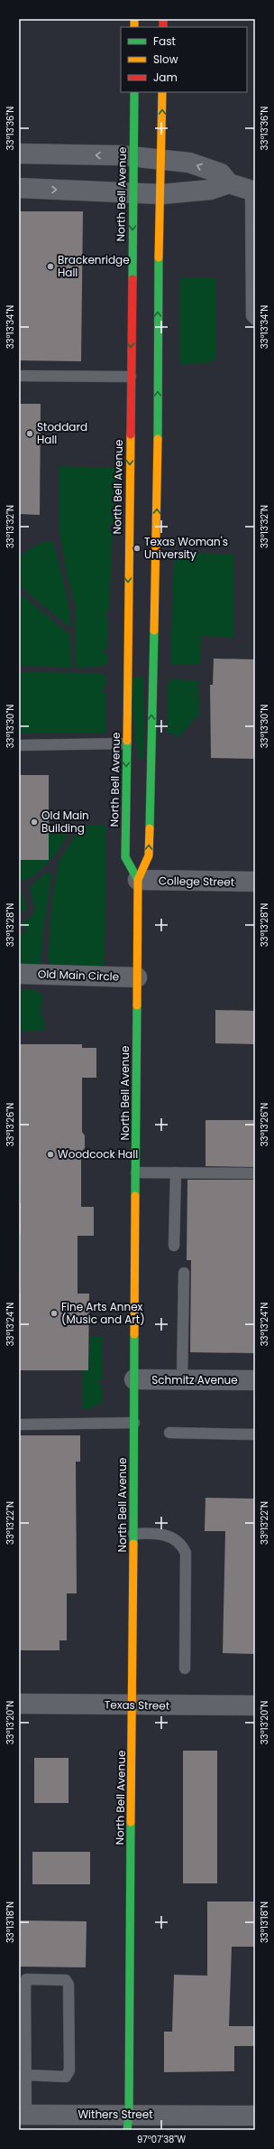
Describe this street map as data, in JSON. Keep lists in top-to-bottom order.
{
  "streets": {
    "main road": ["North Bell Avenue"],
    "street": [
      "College Street",
      "Old Main Circle",
      "Schmitz Avenue",
      "Texas Street",
      "Withers Street"
    ]
  },
  "crossings": [
    ["North Bell Avenue", "College Street"],
    ["North Bell Avenue", "Old Main Circle"],
    ["North Bell Avenue", "Schmitz Avenue"],
    ["North Bell Avenue", "Texas Street"],
    ["North Bell Avenue", "Withers Street"]
  ],
  "places": [
    "Brackenridge Hall",
    "Stoddard Hall",
    "Texas Woman's University",
    "Old Main Building",
    "Woodcock Hall",
    "Fine Arts Annex (Music and Art)"
  ],
  "legend": ["Fast", "Slow", "Jam"],
  "coordinates": [
    "33°13'36\"N",
    "33°13'34\"N",
    "33°13'32\"N",
    "33°13'30\"N",
    "33°13'28\"N",
    "33°13'26\"N",
    "33°13'24\"N",
    "33°13'22\"N",
    "33°13'20\"N",
    "33°13'18\"N",
    "97°07'38\"W"
  ]
}
